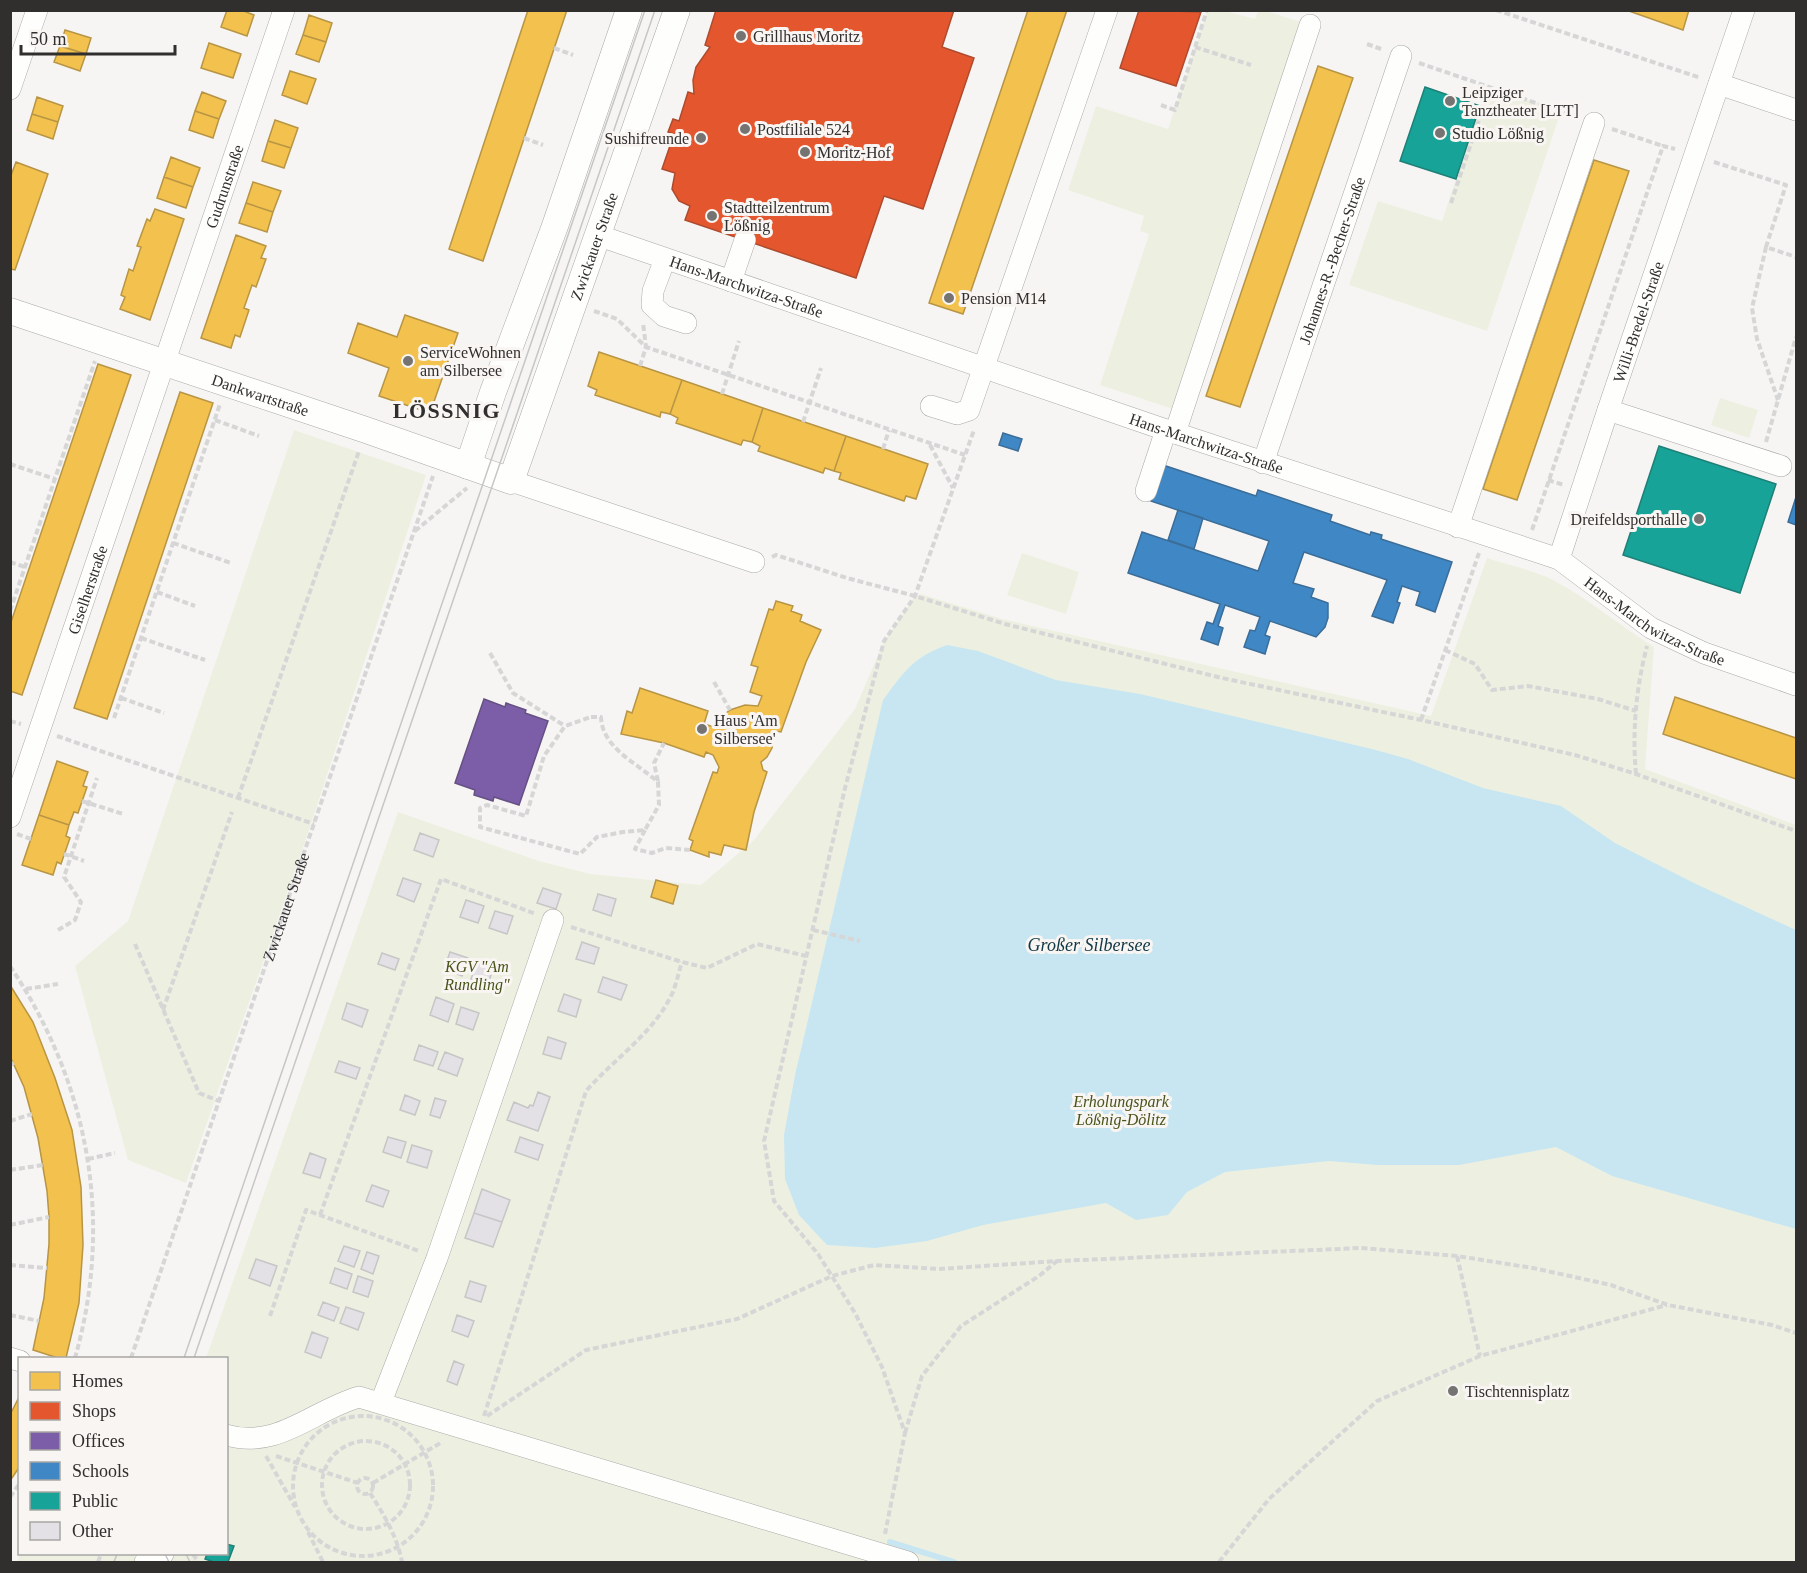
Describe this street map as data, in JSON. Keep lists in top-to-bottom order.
{
  "streets": {
    "main road": ["Zwickauer Straße", "Dankwartstraße"],
    "street": [
      "Gudrunstraße",
      "Johannes-R.-Becher-Straße",
      "Hans-Marchwitza-Straße",
      "Willi-Bredel-Straße",
      "Giselherstraße"
    ]
  },
  "crossings": [
    ["Gudrunstraße", "Dankwartstraße"],
    ["Gudrunstraße", "Giselherstraße"],
    ["Zwickauer Straße", "Hans-Marchwitza-Straße"],
    ["Zwickauer Straße", "Dankwartstraße"],
    ["Johannes-R.-Becher-Straße", "Hans-Marchwitza-Straße"],
    ["Hans-Marchwitza-Straße", "Willi-Bredel-Straße"],
    ["Dankwartstraße", "Giselherstraße"]
  ],
  "districts": ["LÖSSNIG"],
  "water": ["Großer Silbersee"],
  "parks": ["KGV \"Am Rundling\"", "Erholungspark Lößnig-Dölitz"],
  "places": [
    "Grillhaus Moritz",
    "Leipziger Tanztheater [LTT]",
    "Postfiliale 524",
    "Studio Lößnig",
    "Sushifreunde",
    "Moritz-Hof",
    "Stadtteilzentrum Lößnig",
    "Pension M14",
    "ServiceWohnen am Silbersee",
    "Dreifeldsporthalle",
    "Haus 'Am Silbersee'",
    "Tischtennisplatz"
  ],
  "legend": [
    "Homes",
    "Shops",
    "Offices",
    "Schools",
    "Public",
    "Other"
  ],
  "scale_bar": "50 m"
}
